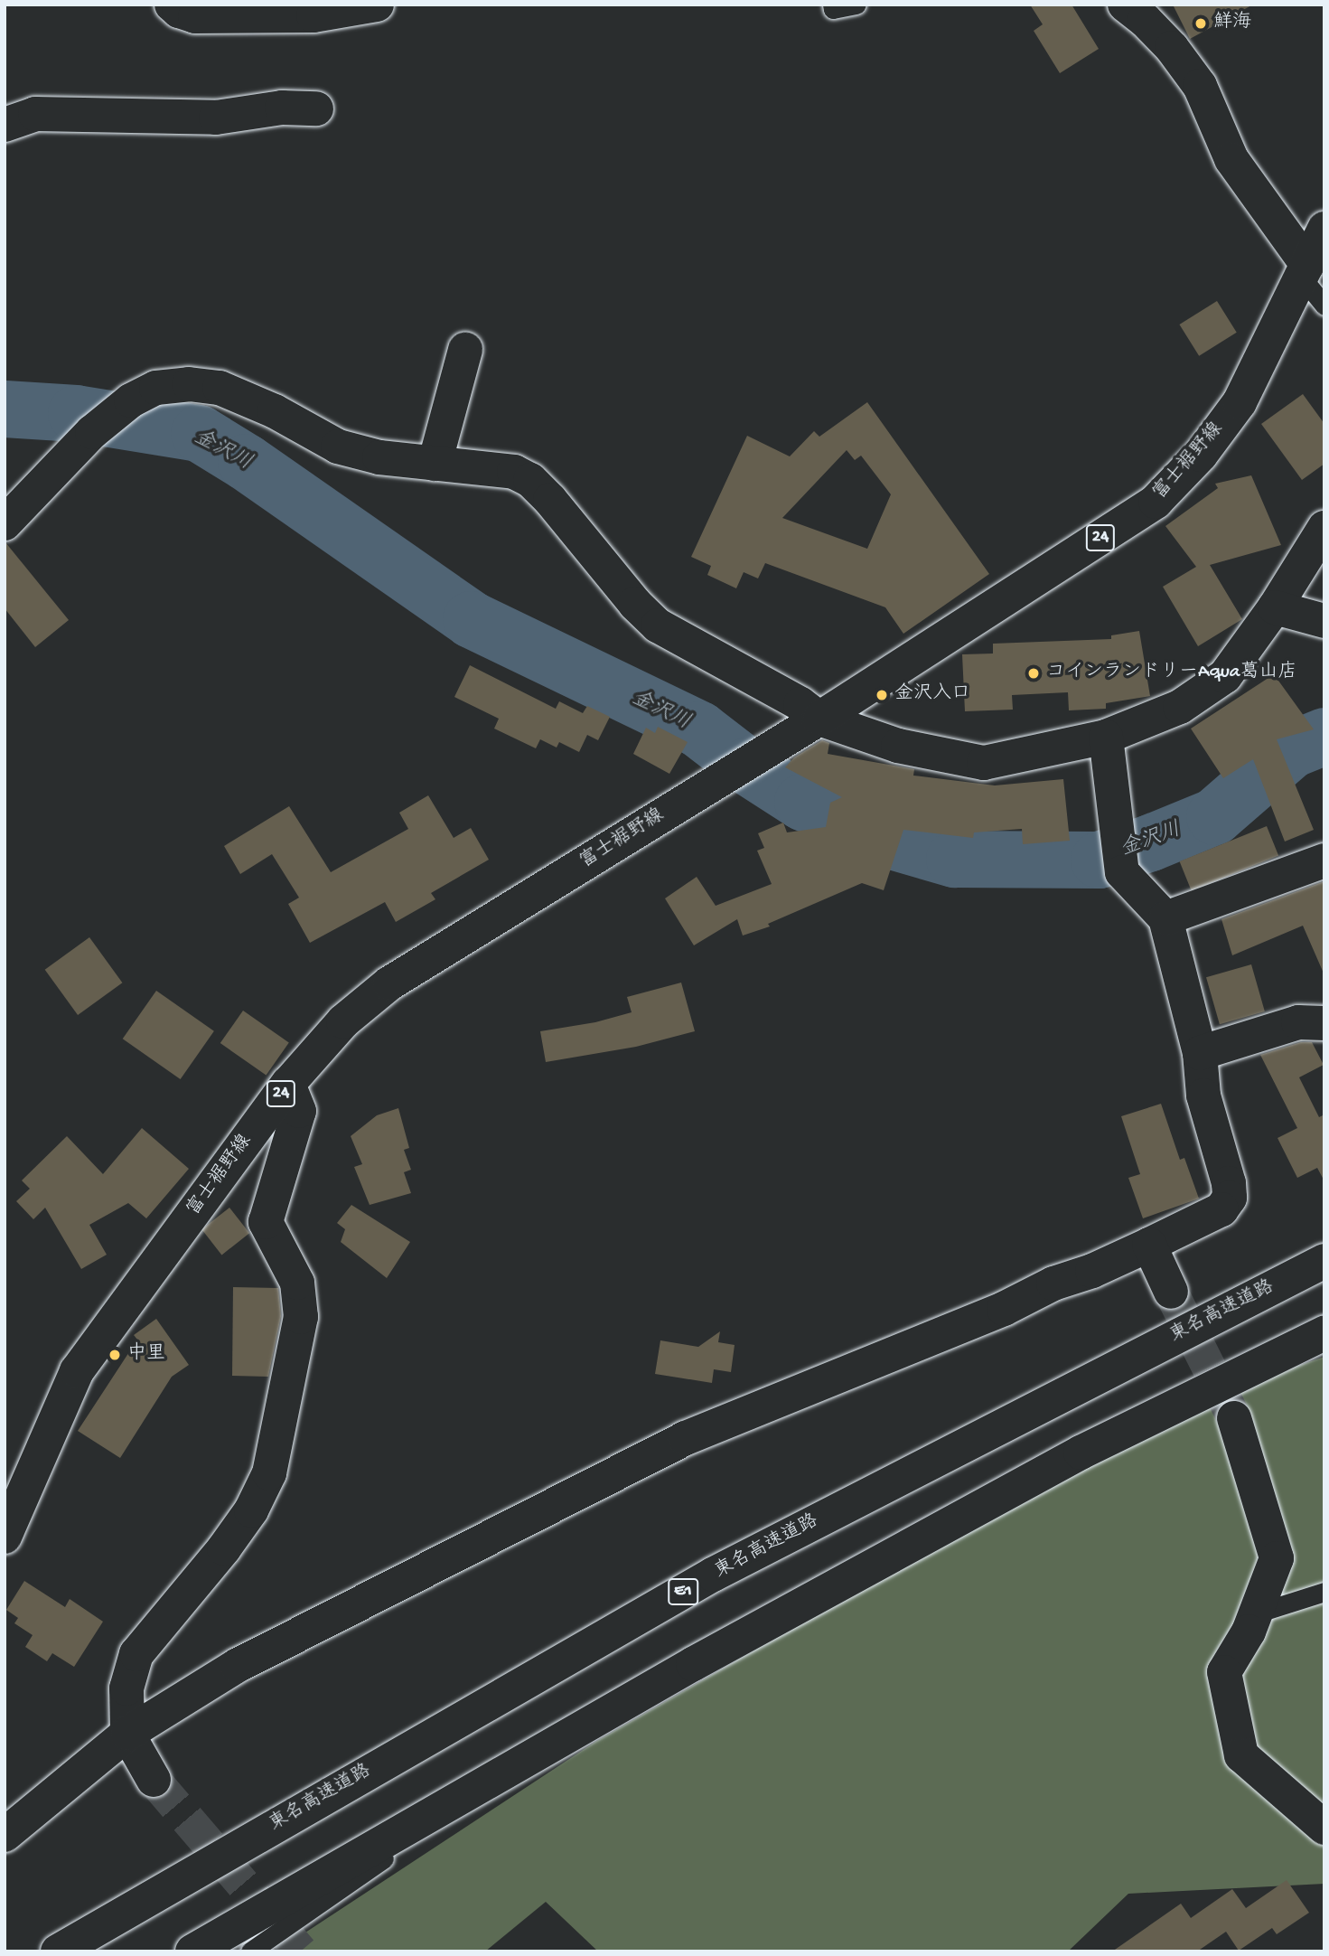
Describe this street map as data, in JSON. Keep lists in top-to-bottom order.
{
  "streets": {
    "main road": [
      "富士裾野線",
      "24",
      "東名高速道路",
      "E1"
    ]
  },
  "water": ["金沢川"],
  "places": [
    "鮮海",
    "コインランドリーAqua葛山店",
    "金沢入口",
    "中里"
  ]
}
